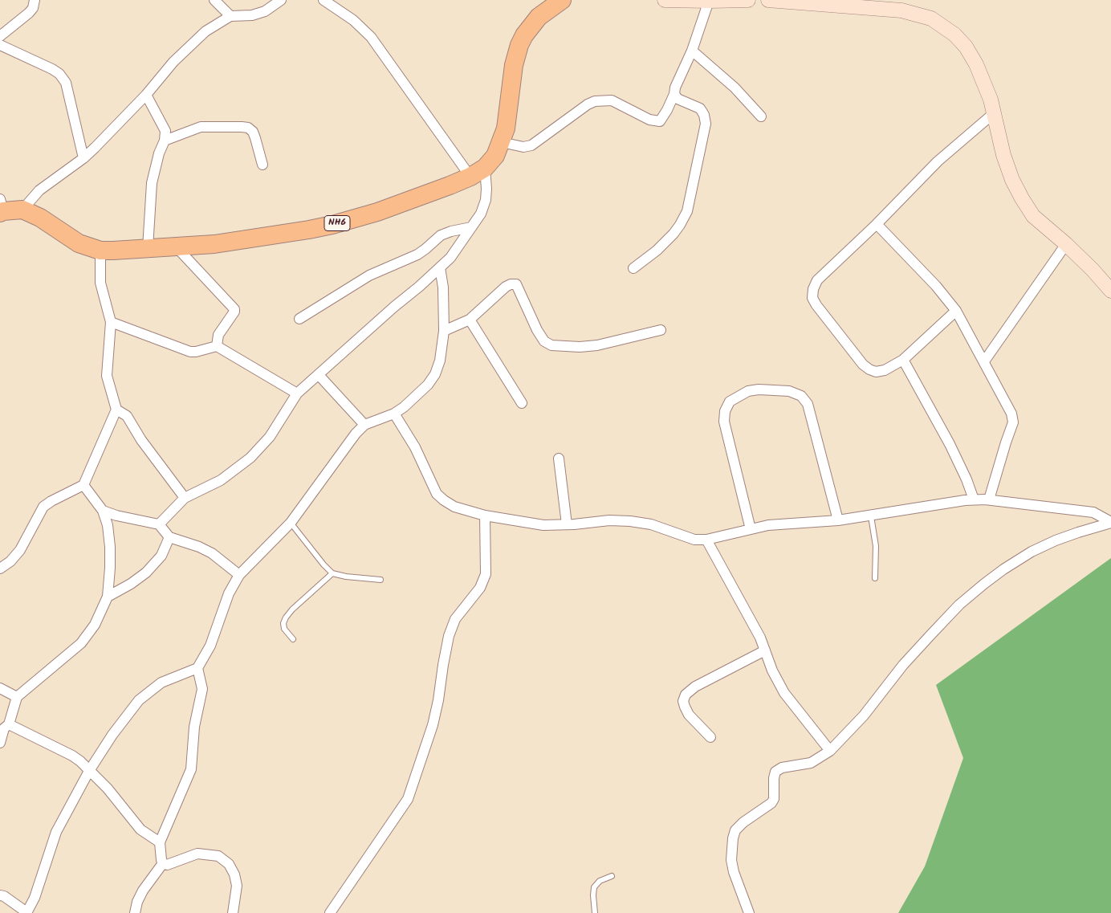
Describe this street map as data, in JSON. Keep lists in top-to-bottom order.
{
  "streets": {
    "highway": ["NH6"]
  }
}
